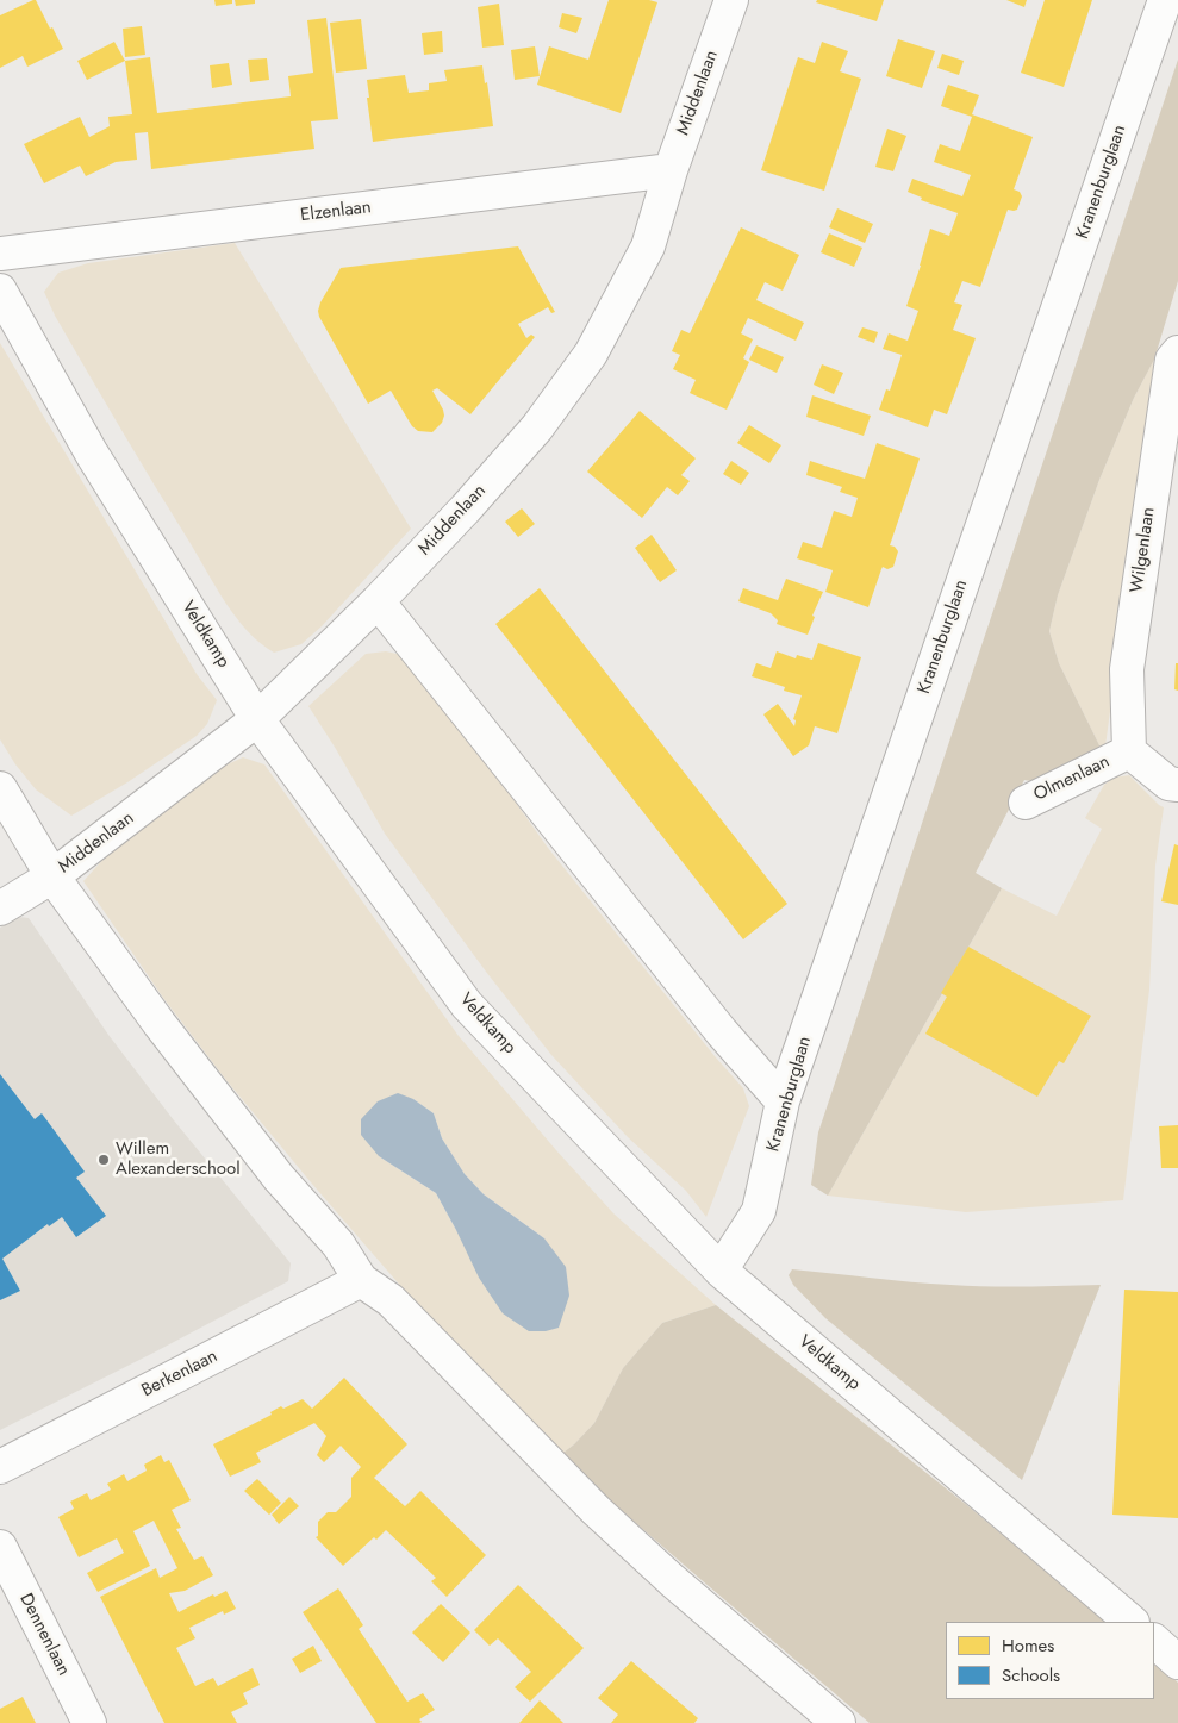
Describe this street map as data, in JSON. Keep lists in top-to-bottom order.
{
  "streets": {
    "street": [
      "Middenlaan",
      "Kranenburglaan",
      "Elzenlaan",
      "Wilgenlaan",
      "Veldkamp",
      "Olmenlaan",
      "Berkenlaan",
      "Dennenlaan"
    ]
  },
  "crossings": [
    ["Middenlaan", "Elzenlaan"],
    ["Middenlaan", "Veldkamp"],
    ["Kranenburglaan", "Veldkamp"],
    ["Wilgenlaan", "Olmenlaan"]
  ],
  "places": ["Willem Alexanderschool"],
  "legend": ["Homes", "Schools"]
}
